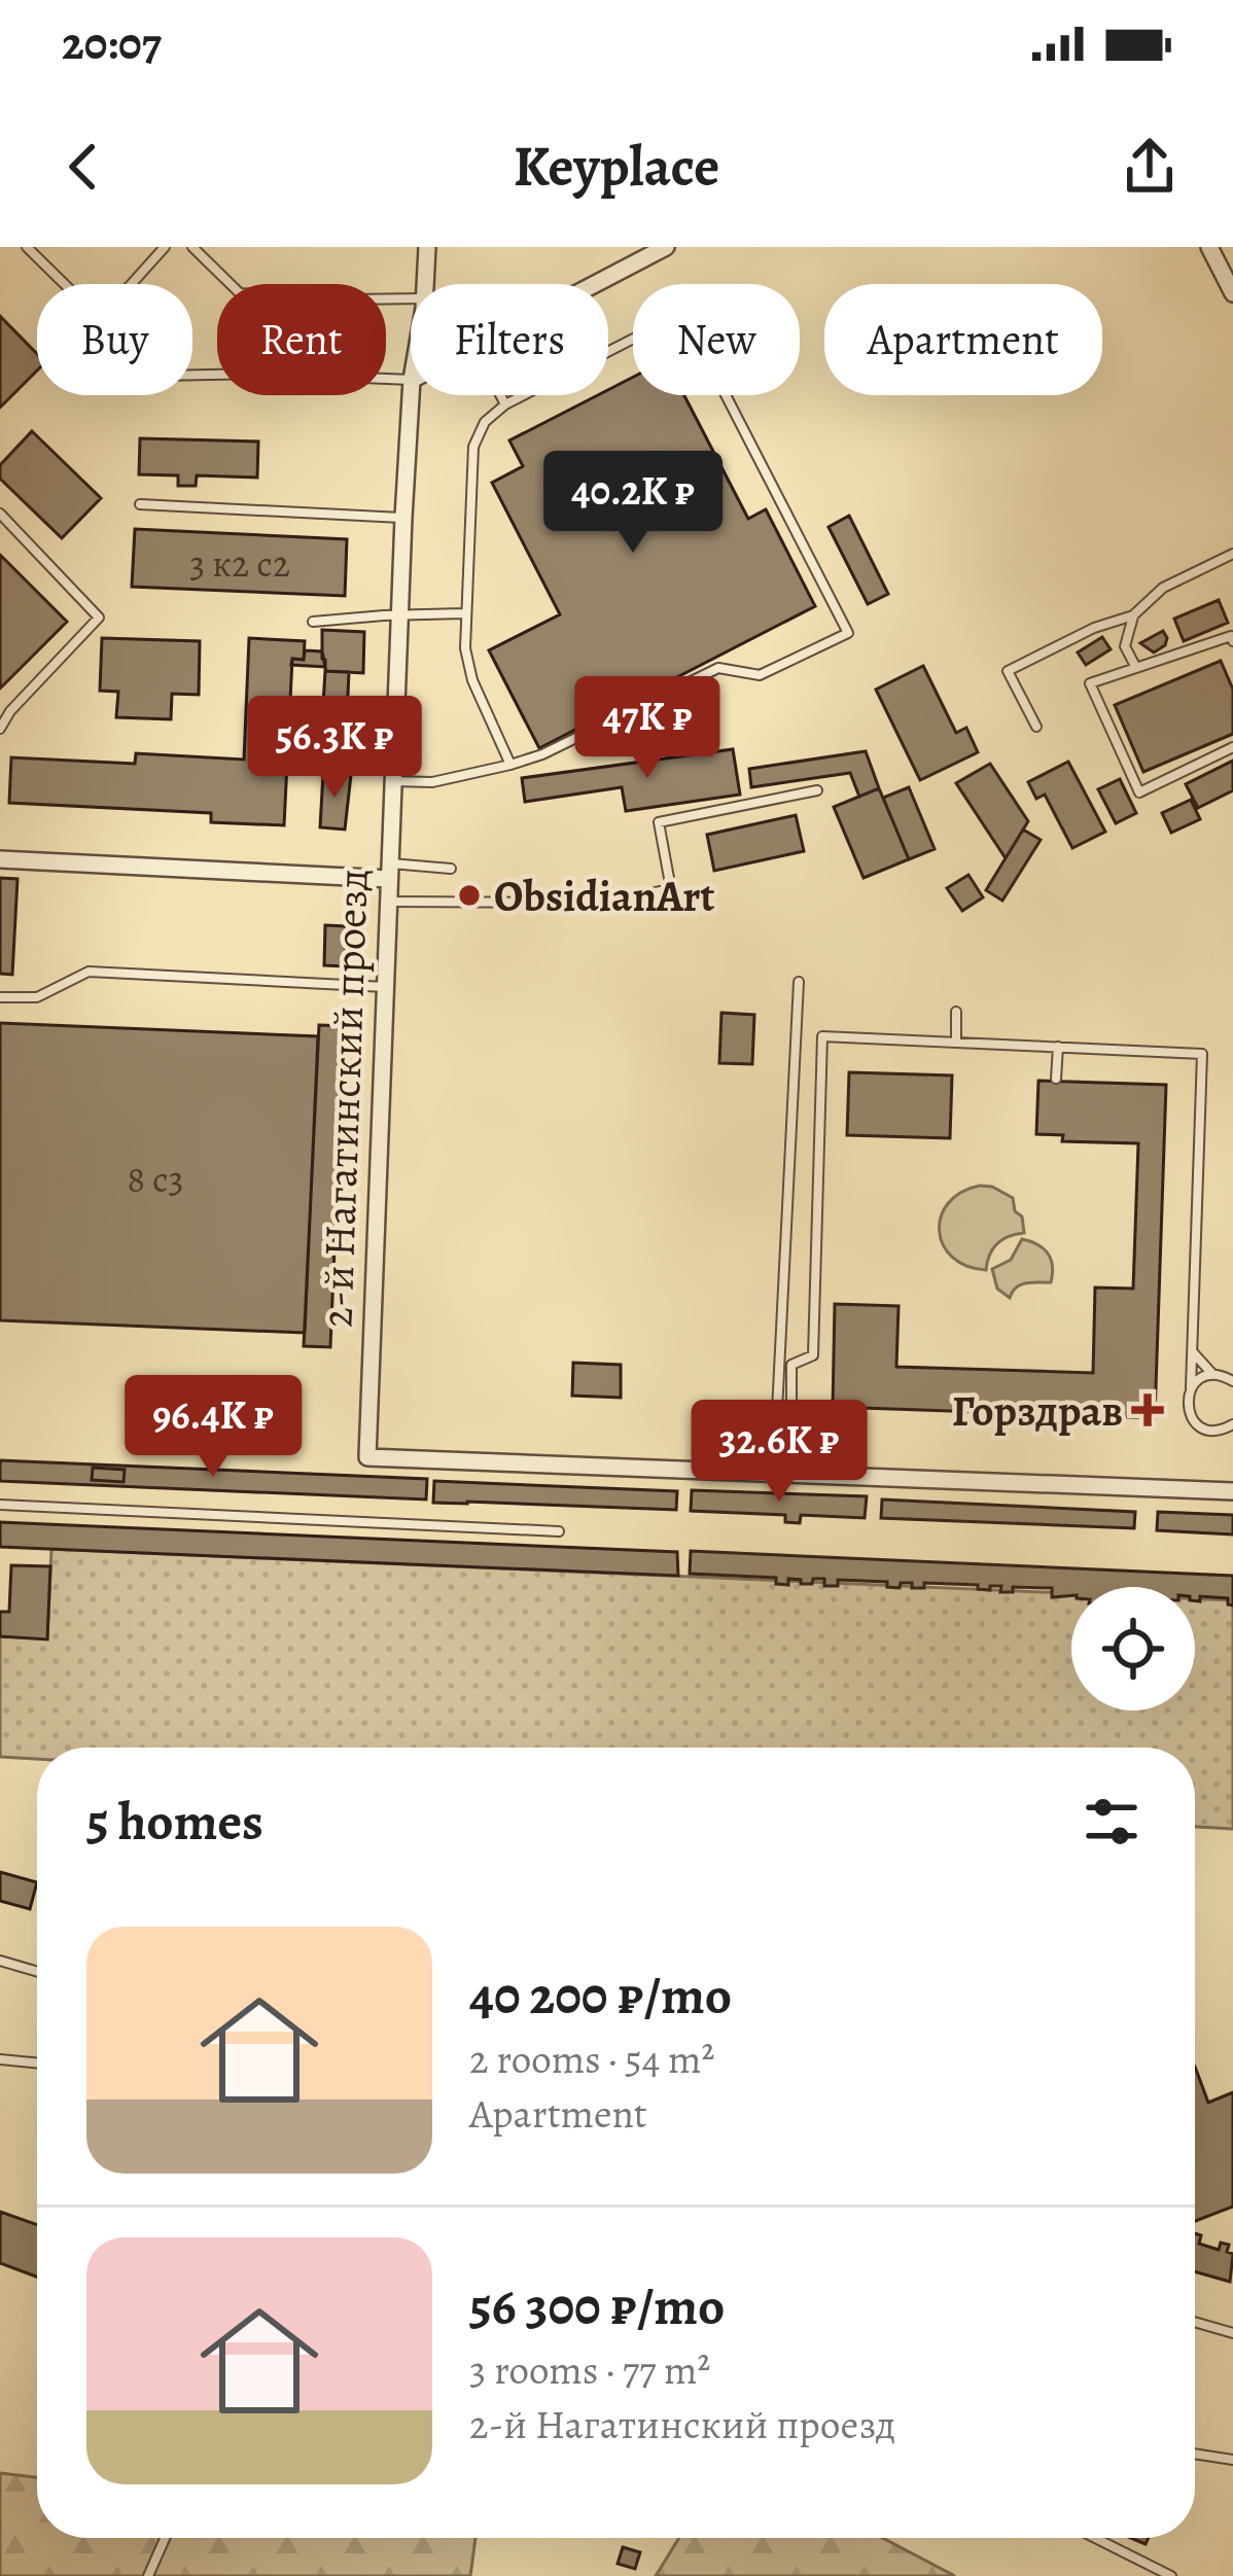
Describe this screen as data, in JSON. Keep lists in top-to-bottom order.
{
  "streets": {
    "street": ["2-й Нагатинский проезд"]
  },
  "places": {
    "other": ["ObsidianArt"],
    "health": ["Горздрав"]
  },
  "house_numbers": ["3 к2 с2", "8 с3"],
  "page": {
    "status": "20:07",
    "header": "Keyplace",
    "chip": [
      "Buy",
      "Rent",
      "Filters",
      "New",
      "Apartment"
    ],
    "price": [
      "40.2K ₽",
      "47K ₽",
      "56.3K ₽",
      "96.4K ₽",
      "32.6K ₽"
    ],
    "heading": "5 homes",
    "list": [
      {
        "name": "40 200 ₽/mo",
        "note": "2 rooms · 54 m² · Apartment"
      },
      {
        "name": "56 300 ₽/mo",
        "note": "3 rooms · 77 m² · 2-й Нагатинский проезд"
      }
    ]
  }
}
